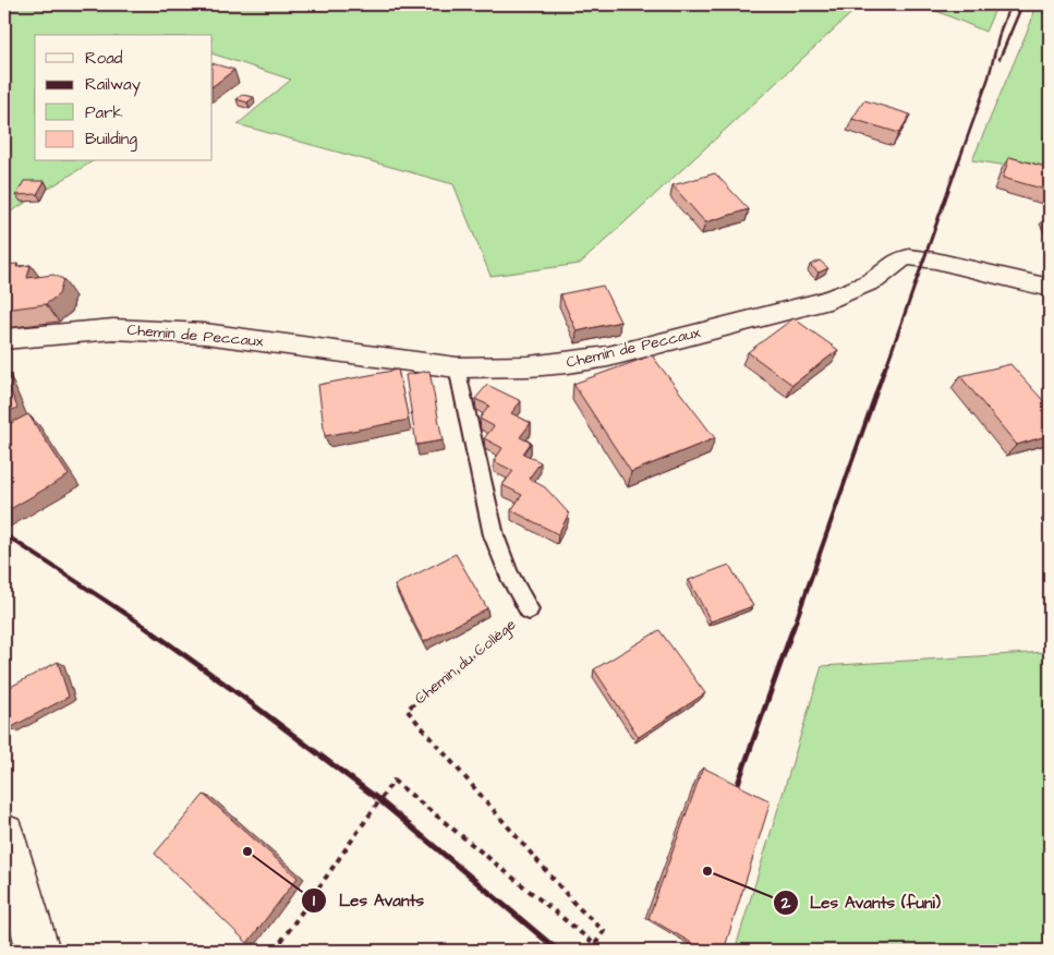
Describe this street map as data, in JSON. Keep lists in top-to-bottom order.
{
  "streets": {
    "street": ["Chemin de Peccaux"],
    "lane": ["Chemin du Collège"]
  },
  "crossings": [
    ["Chemin de Peccaux", "Chemin du Collège"]
  ],
  "places": ["Les Avants", "Les Avants (funi)"],
  "legend": [
    "Road",
    "Railway",
    "Park",
    "Building"
  ]
}
